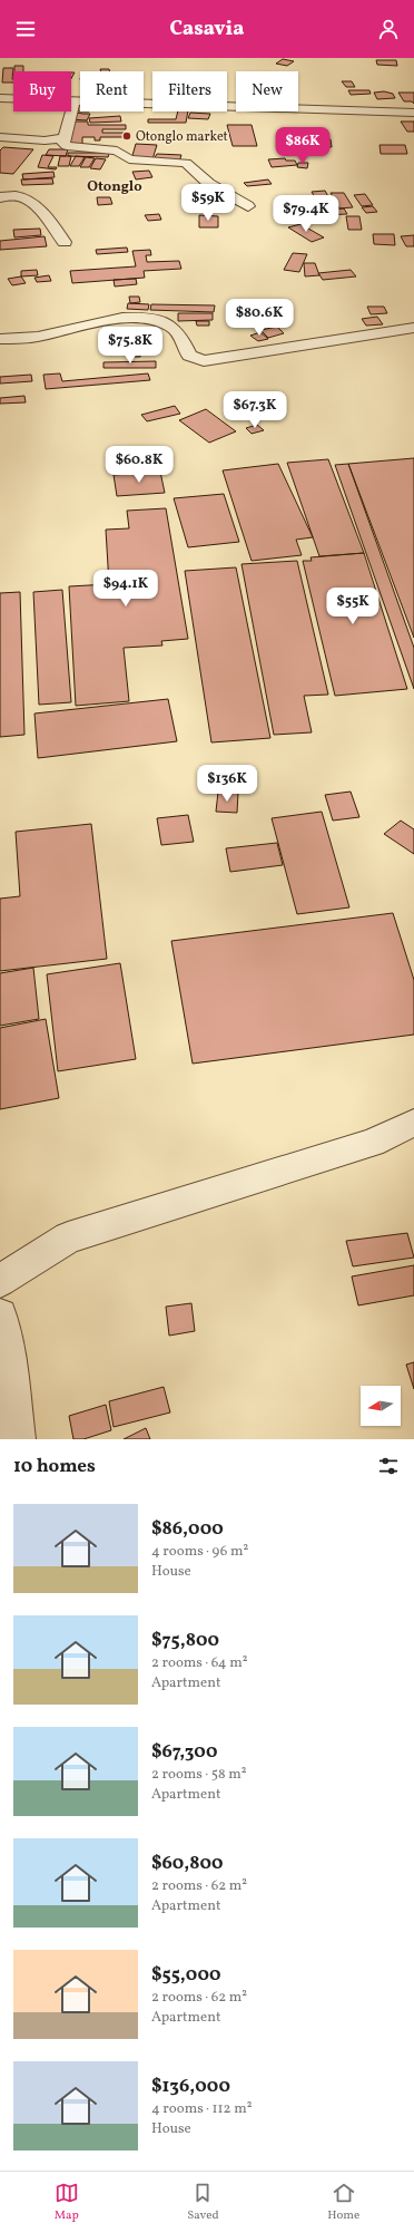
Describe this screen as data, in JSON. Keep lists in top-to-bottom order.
{
  "districts": ["Otonglo"],
  "places": ["Otonglo market"],
  "north": "left",
  "page": {
    "header": "Casavia",
    "chip": [
      "Buy",
      "Rent",
      "Filters",
      "New"
    ],
    "price": [
      "$86K",
      "$59K",
      "$79.4K",
      "$80.6K",
      "$75.8K",
      "$67.3K",
      "$60.8K",
      "$94.1K",
      "$55K",
      "$136K"
    ],
    "heading": "10 homes",
    "list": [
      {
        "name": "$86,000",
        "note": "4 rooms · 96 m² · House"
      },
      {
        "name": "$75,800",
        "note": "2 rooms · 64 m² · Apartment"
      },
      {
        "name": "$67,300",
        "note": "2 rooms · 58 m² · Apartment"
      },
      {
        "name": "$60,800",
        "note": "2 rooms · 62 m² · Apartment"
      },
      {
        "name": "$55,000",
        "note": "2 rooms · 62 m² · Apartment"
      },
      {
        "name": "$136,000",
        "note": "4 rooms · 112 m² · House"
      }
    ],
    "tabs": ["Map", "Saved", "Home"]
  }
}
